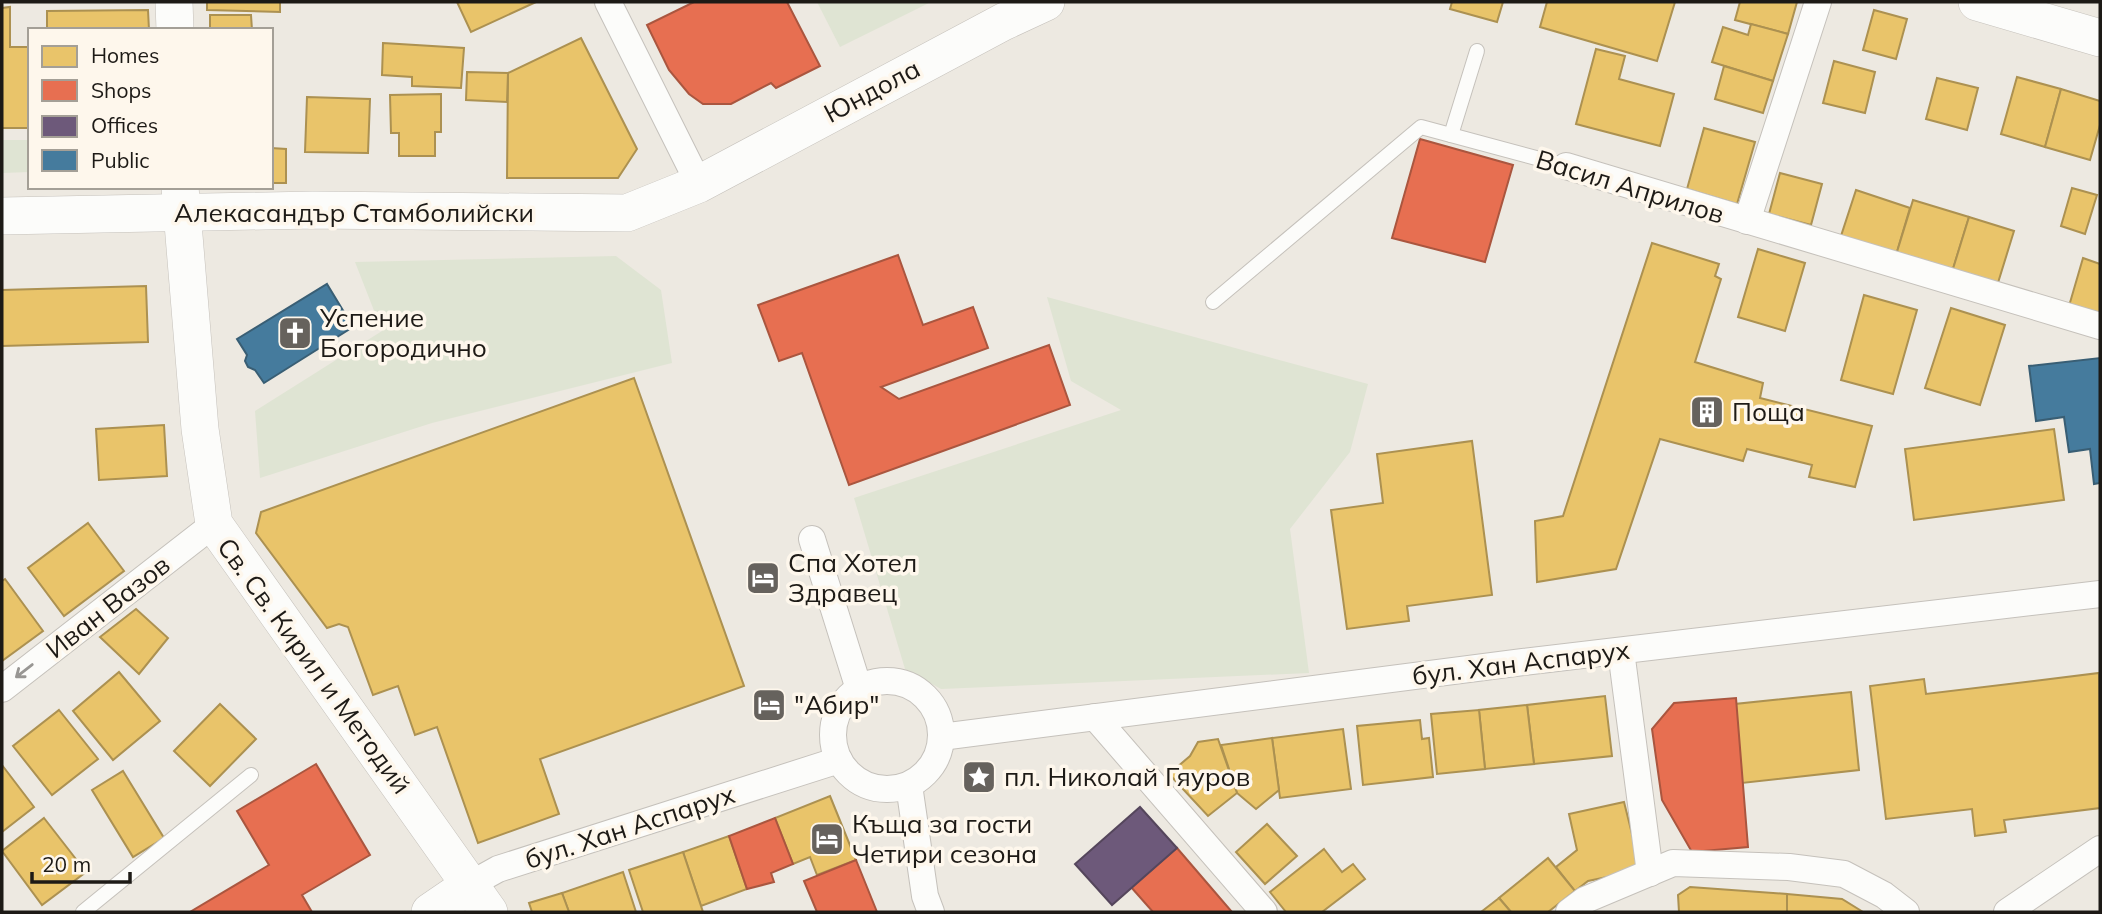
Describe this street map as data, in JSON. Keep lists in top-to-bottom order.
{
  "streets": {
    "main road": [
      "Юндола",
      "Алекасандър Стамболийски",
      "бул. Хан Аспарух",
      "Св. Св. Кирил и Методий"
    ],
    "street": ["Васил Априлов", "Иван Вазов"]
  },
  "crossings": [
    ["Юндола", "Алекасандър Стамболийски"],
    ["Алекасандър Стамболийски", "Св. Св. Кирил и Методий"],
    ["Иван Вазов", "Св. Св. Кирил и Методий"],
    ["бул. Хан Аспарух", "Св. Св. Кирил и Методий"]
  ],
  "one_way": ["Иван Вазов"],
  "places": {
    "church": ["Успение Богородично"],
    "building": ["Поща"],
    "hotel": ["Спа Хотел Здравец", "\"Абир\"", "Къща за гости Четири сезона"],
    "place": ["пл. Николай Гяуров"]
  },
  "legend": [
    "Homes",
    "Shops",
    "Offices",
    "Public"
  ],
  "scale_bar": "20 m"
}
